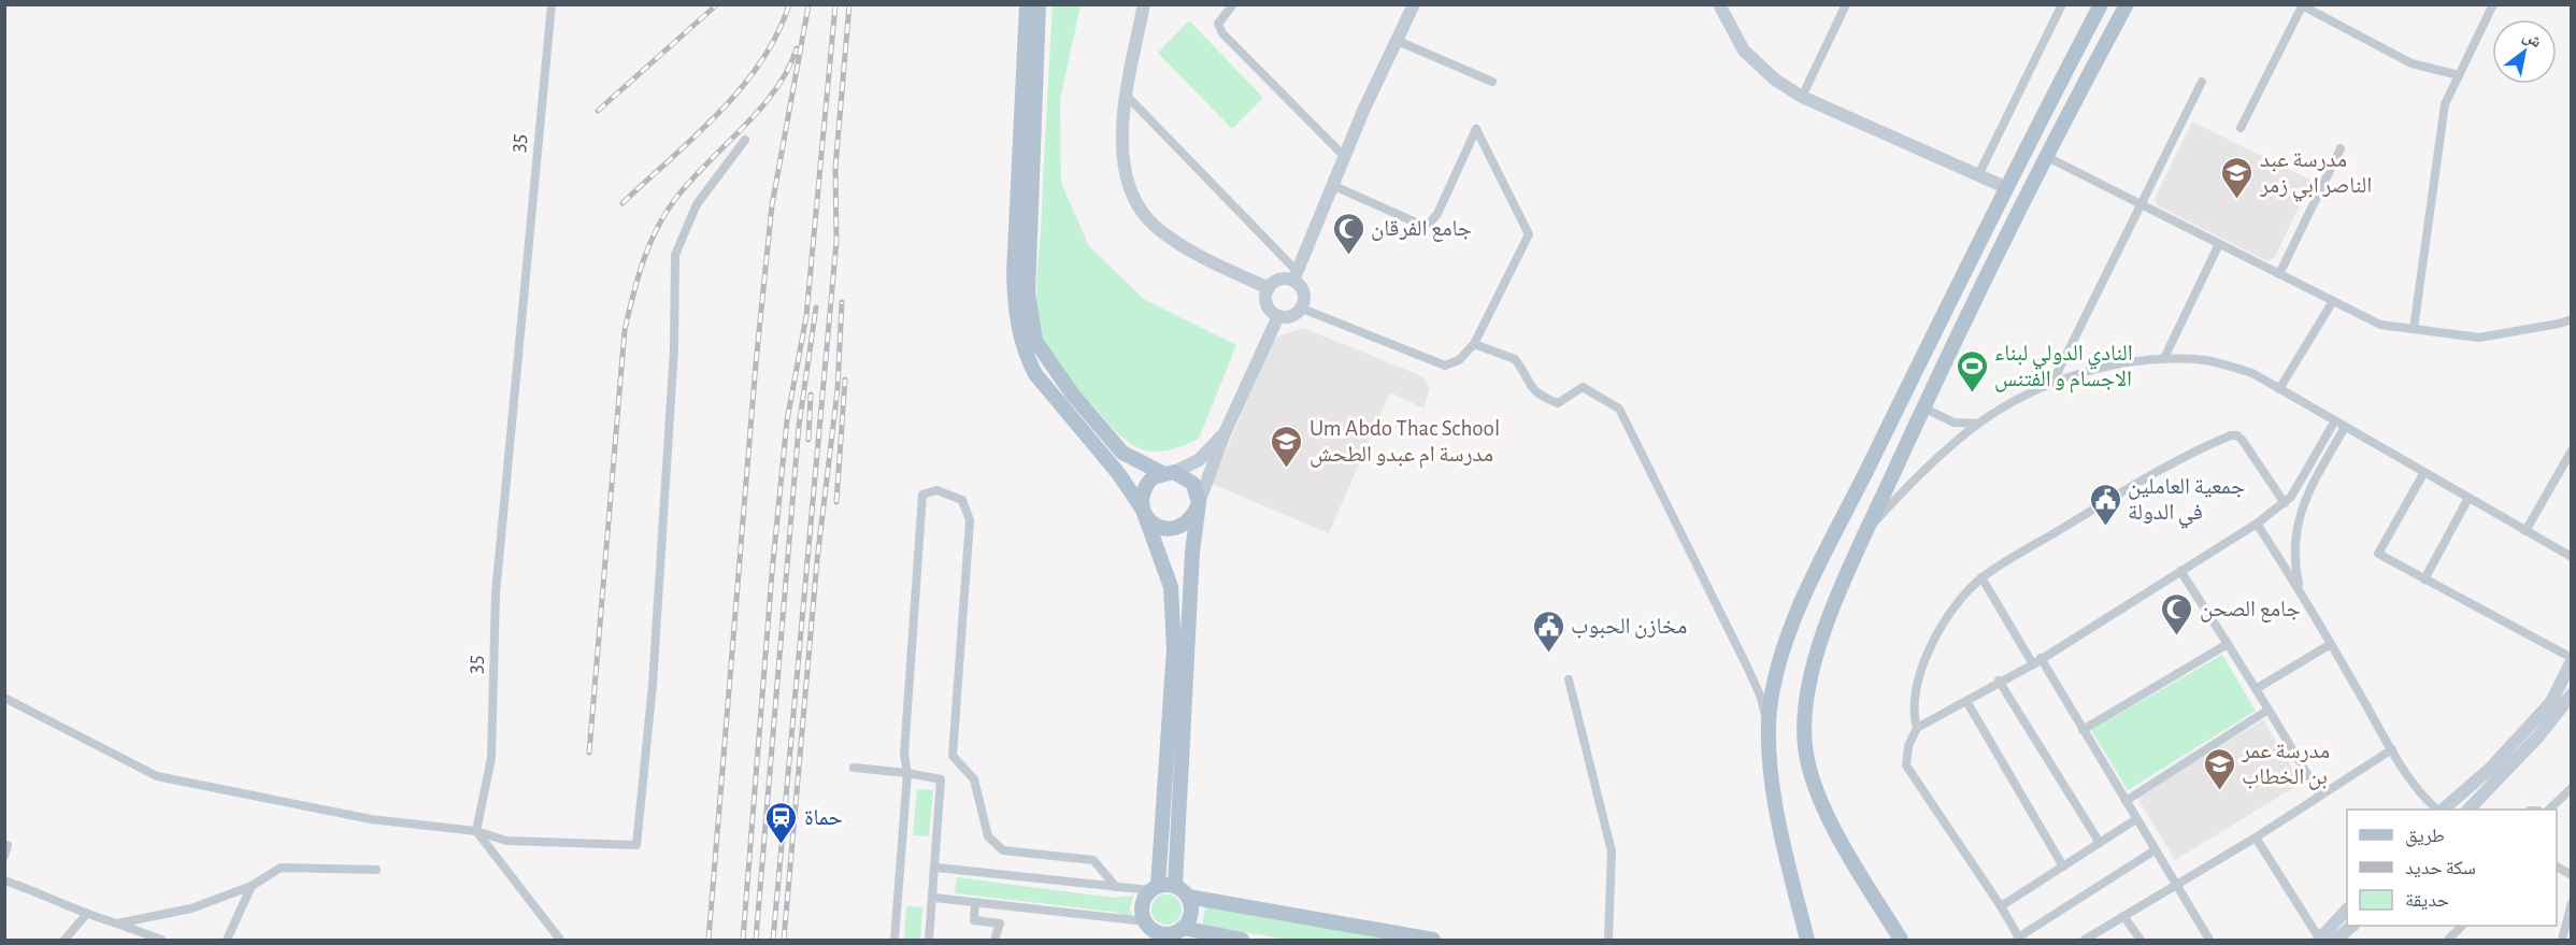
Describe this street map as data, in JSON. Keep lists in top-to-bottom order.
{
  "streets": {
    "street": ["35"]
  },
  "places": {
    "school or university": ["مدرسة عبد الناصر ابي زمر", "Um Abdo Thac School مدرسة ام عبدو الطحش", "مدرسة عمر بن الخطاب"],
    "mosque": ["جامع الفرقان", "جامع الصحن"],
    "sports": ["النادي الدولي لبناء الاجسام و الفتنس"],
    "public building": ["جمعية العاملين في الدولة", "مخازن الحبوب"],
    "station": ["حماة"]
  },
  "legend": ["طريق", "سكة حديد", "حديقة"],
  "north": "top right"
}
